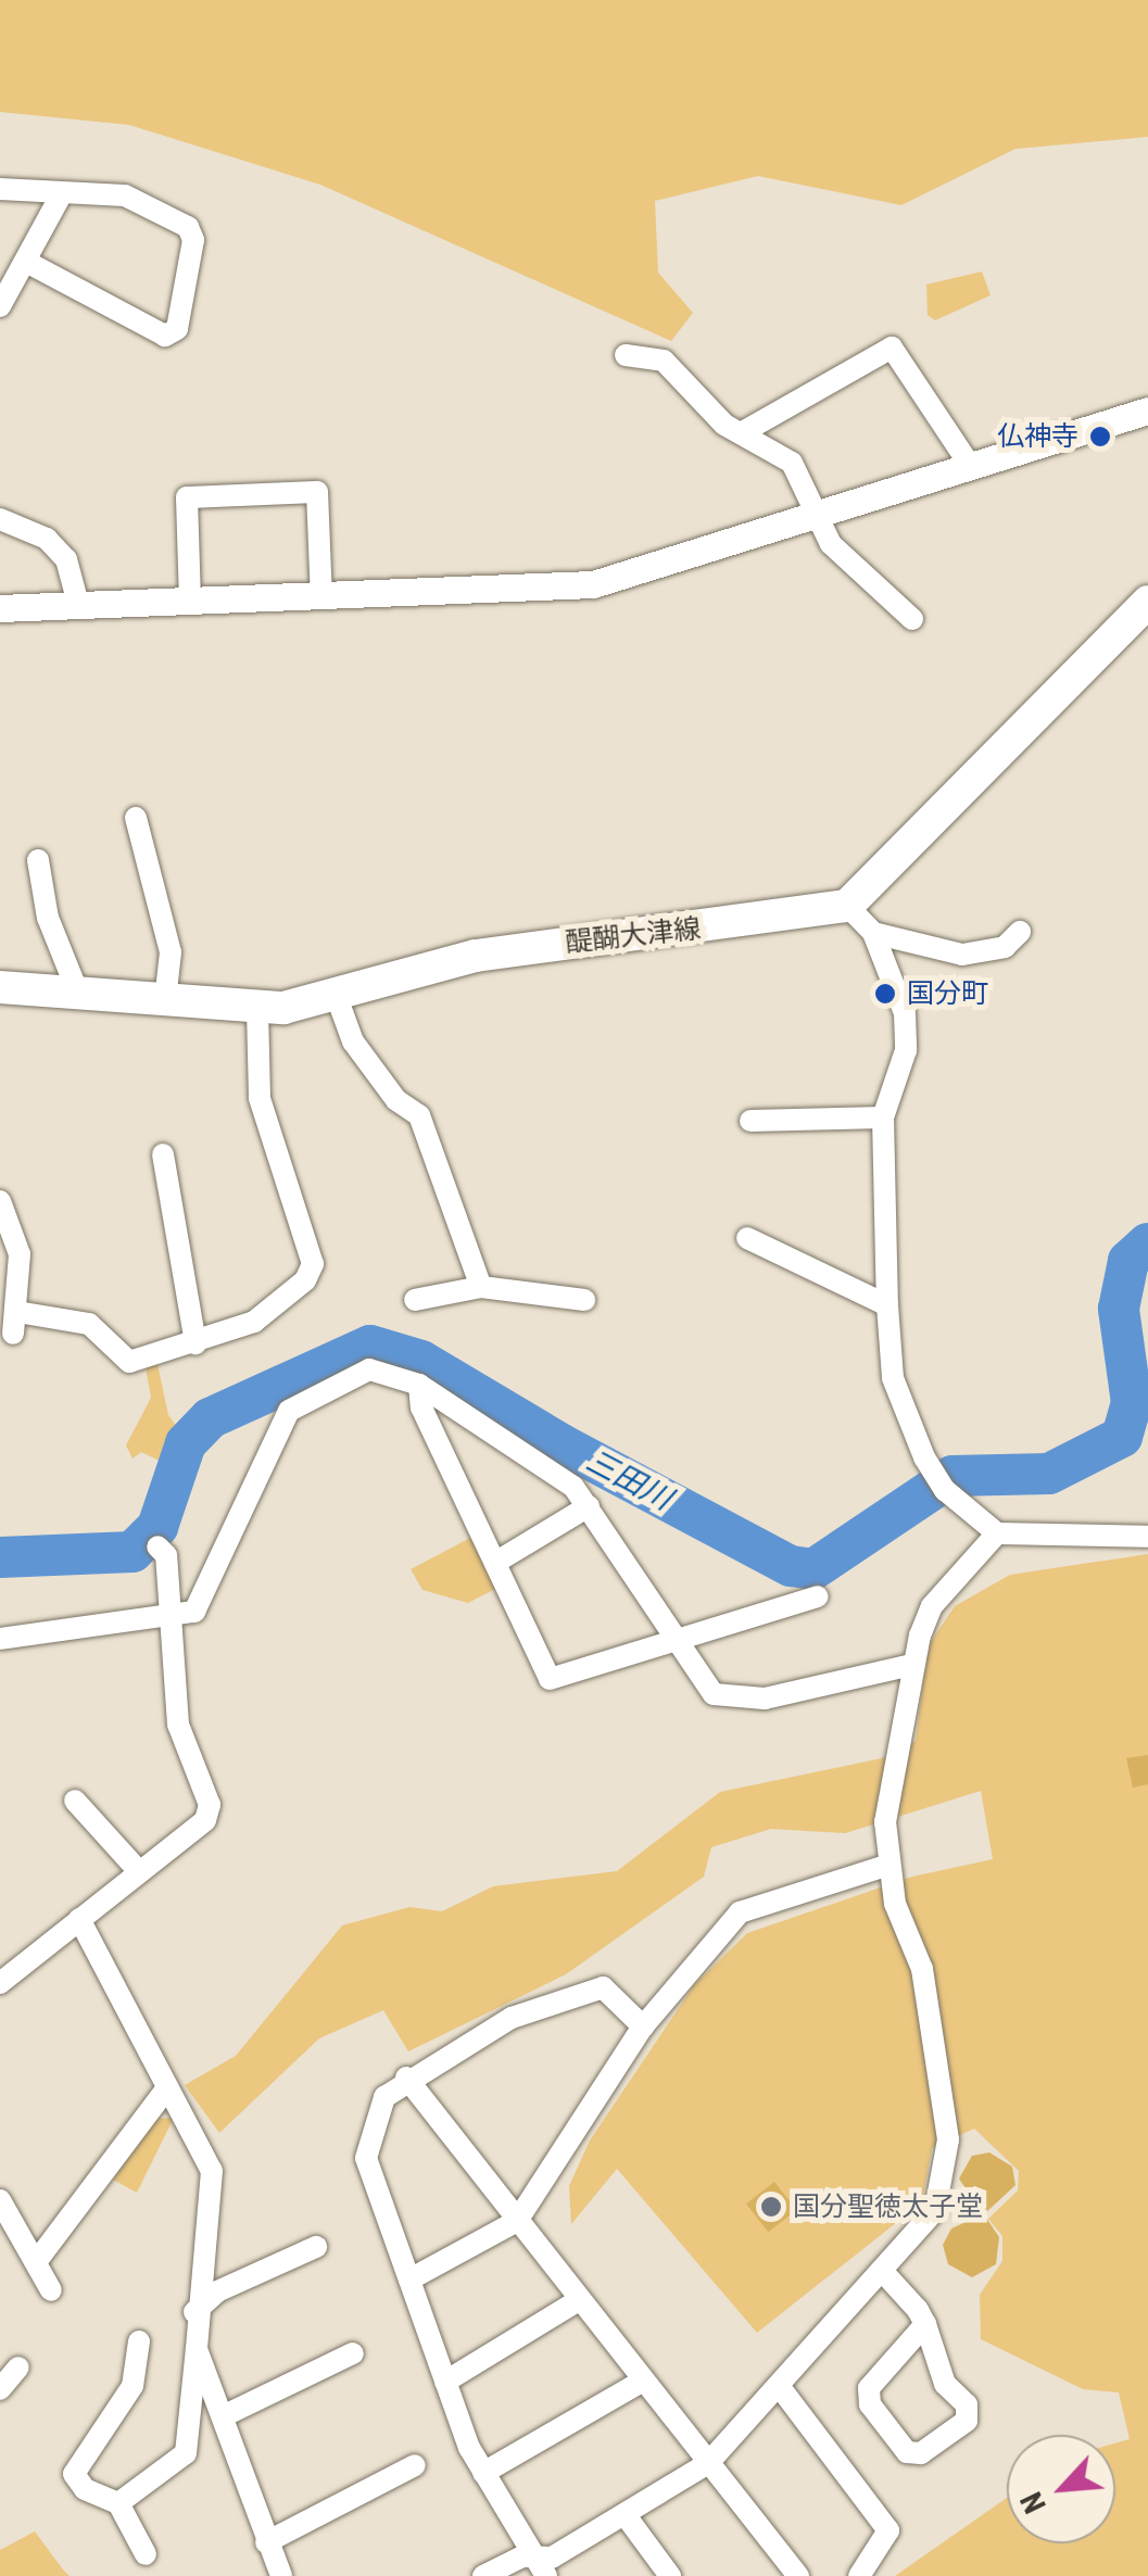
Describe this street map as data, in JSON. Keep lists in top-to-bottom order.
{
  "streets": {
    "main road": ["醍醐大津線"]
  },
  "water": ["三田川"],
  "places": ["仏神寺", "国分町", "国分聖徳太子堂"],
  "north": "bottom left"
}
